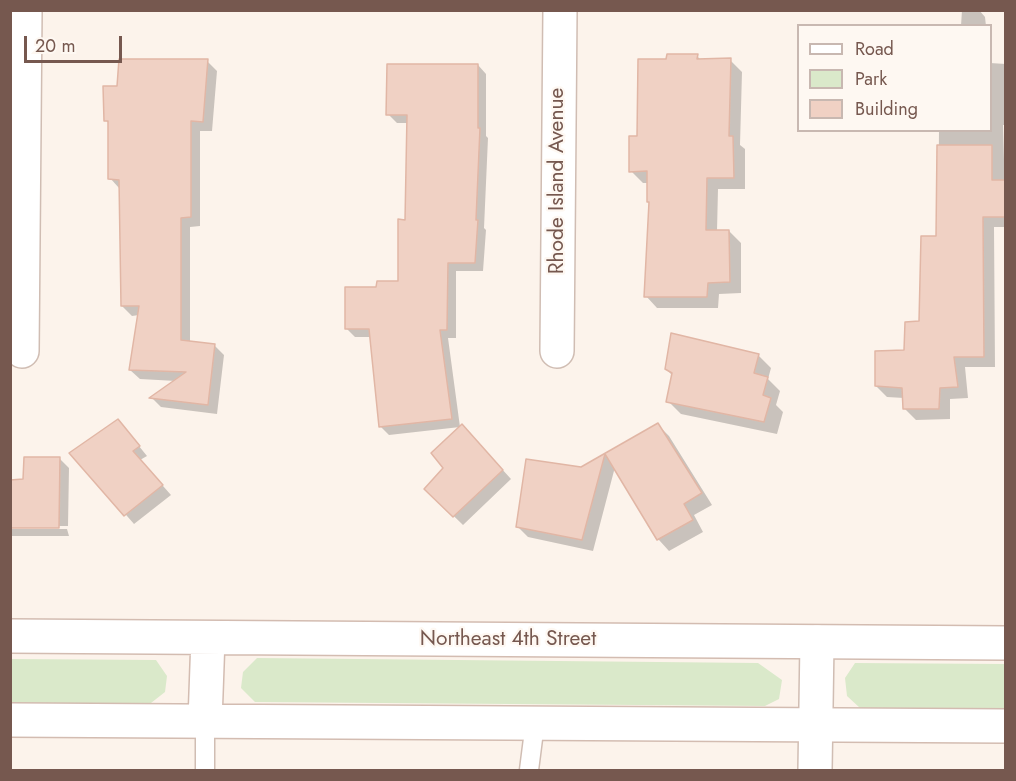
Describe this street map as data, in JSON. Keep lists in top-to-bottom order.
{
  "streets": {
    "main road": ["Rhode Island Avenue", "Northeast 4th Street"]
  },
  "legend": ["Road", "Park", "Building"],
  "scale_bar": "20 m"
}
